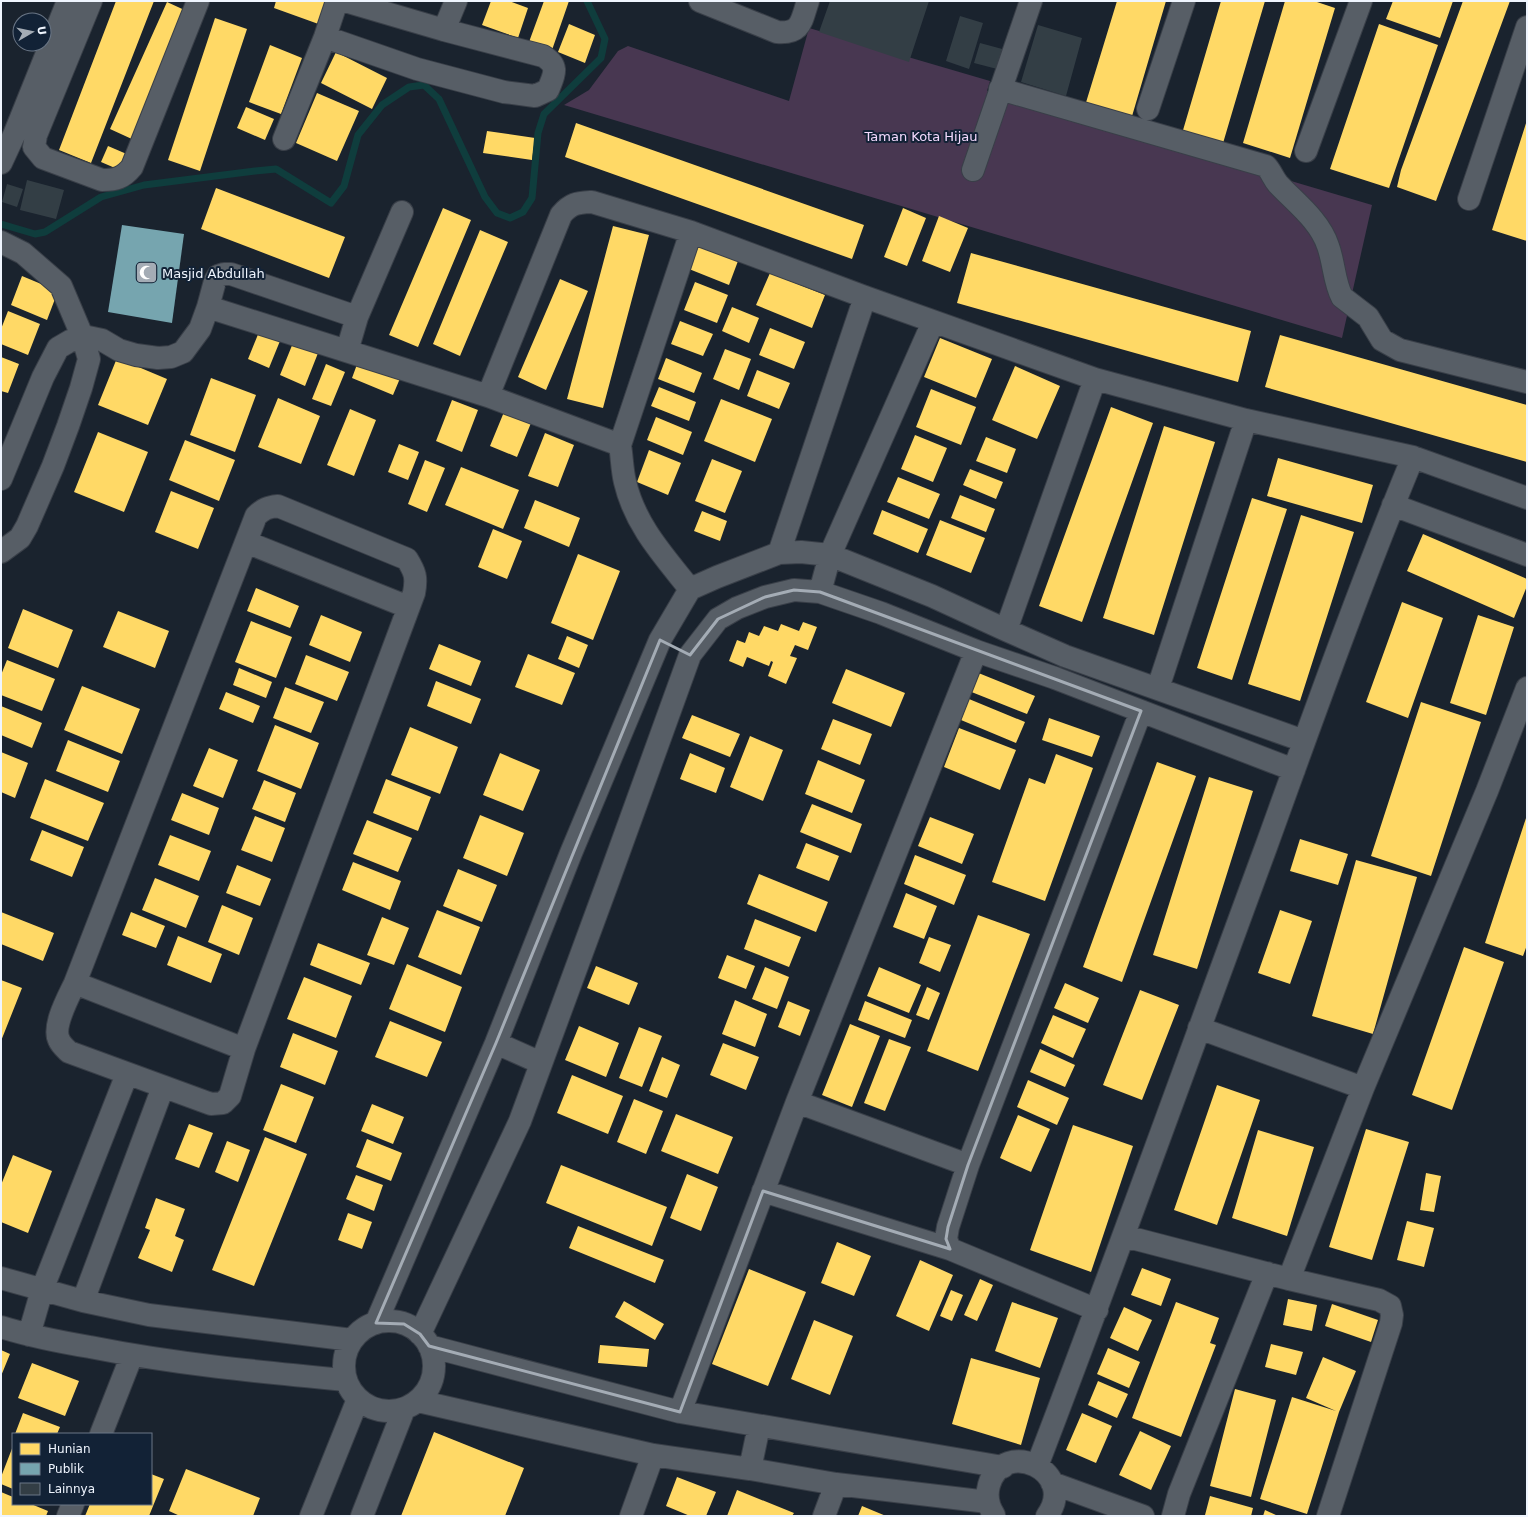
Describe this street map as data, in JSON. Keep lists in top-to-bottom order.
{
  "parks": ["Taman Kota Hijau"],
  "places": {
    "mosque": ["Masjid Abdullah"]
  },
  "legend": ["Hunian", "Publik", "Lainnya"],
  "north": "right"
}
